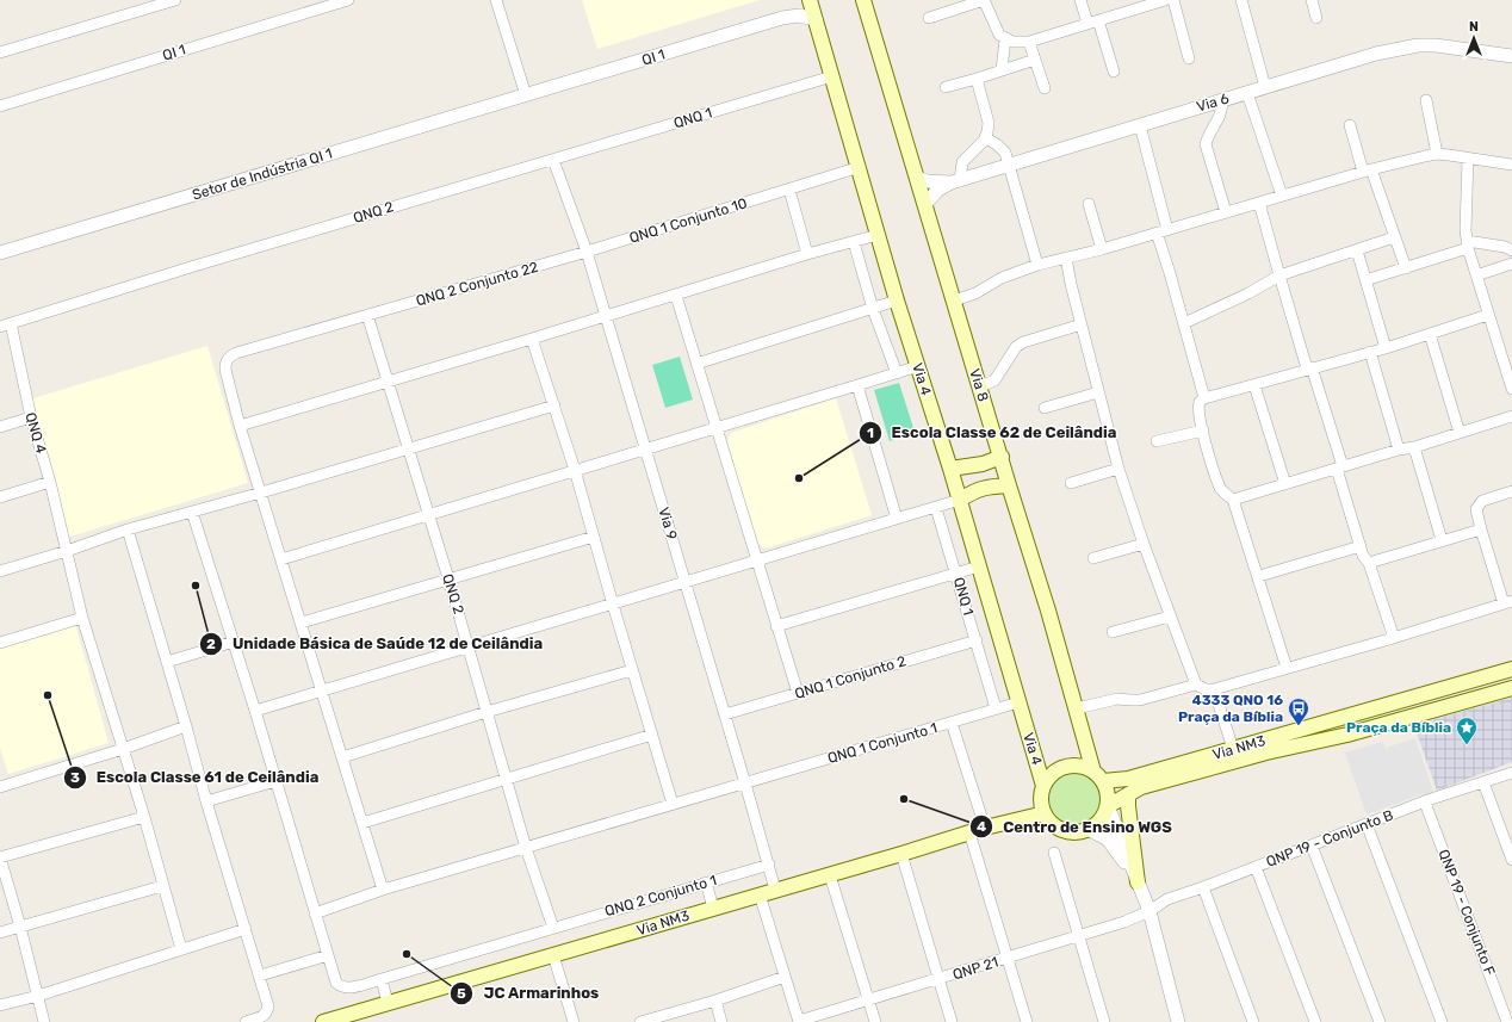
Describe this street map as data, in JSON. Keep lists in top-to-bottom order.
{
  "streets": {
    "main road": ["Via 4", "Via 8", "Via NM3"],
    "street": [
      "QI 1",
      "Via 6",
      "QNQ 1",
      "Setor de Indústria QI 1",
      "QNQ 2",
      "QNQ 1 Conjunto 10",
      "QNQ 2 Conjunto 22",
      "QNQ 4",
      "Via 9",
      "QNQ 1 Conjunto 2",
      "QNQ 1 Conjunto 1",
      "QNP 19 - Conjunto B",
      "QNQ 2 Conjunto 1",
      "QNP 19 - Conjunto F",
      "QNP 21"
    ]
  },
  "crossings": [
    ["QI 1", "Setor de Indústria QI 1"],
    ["QI 1", "Via 4"],
    ["Via 6", "Via 8"],
    ["QNQ 1", "QNQ 2"],
    ["QNQ 1", "Via 4"],
    ["QNQ 1", "Via 9"],
    ["QNQ 1", "QNQ 1 Conjunto 2"],
    ["QNQ 1", "QNQ 1 Conjunto 1"],
    ["QNQ 2", "QNQ 2 Conjunto 22"],
    ["QNQ 2", "QNQ 4"],
    ["QNQ 2", "Via 9"],
    ["QNQ 2", "QNQ 2 Conjunto 1"],
    ["QNQ 1 Conjunto 10", "QNQ 2 Conjunto 22"],
    ["QNQ 1 Conjunto 10", "Via 9"],
    ["QNQ 2 Conjunto 22", "Via 9"],
    ["Via 4", "Via 8"],
    ["Via 4", "QNQ 1 Conjunto 1"],
    ["Via 4", "Via NM3"],
    ["Via 8", "Via NM3"],
    ["Via 9", "QNQ 1 Conjunto 2"],
    ["Via 9", "QNQ 1 Conjunto 1"],
    ["Via 9", "Via NM3"],
    ["Via 9", "QNQ 2 Conjunto 1"],
    ["QNP 19 - Conjunto B", "QNP 19 - Conjunto F"],
    ["QNP 19 - Conjunto B", "QNP 21"]
  ],
  "places": {
    "other": [
      "Escola Classe 62 de Ceilândia",
      "Unidade Básica de Saúde 12 de Ceilândia",
      "Escola Classe 61 de Ceilândia",
      "Centro de Ensino WGS",
      "JC Armarinhos"
    ],
    "bus stop": ["4333 QNO 16 Praça da Bíblia"],
    "place": ["Praça da Bíblia"]
  },
  "north": "top"
}
